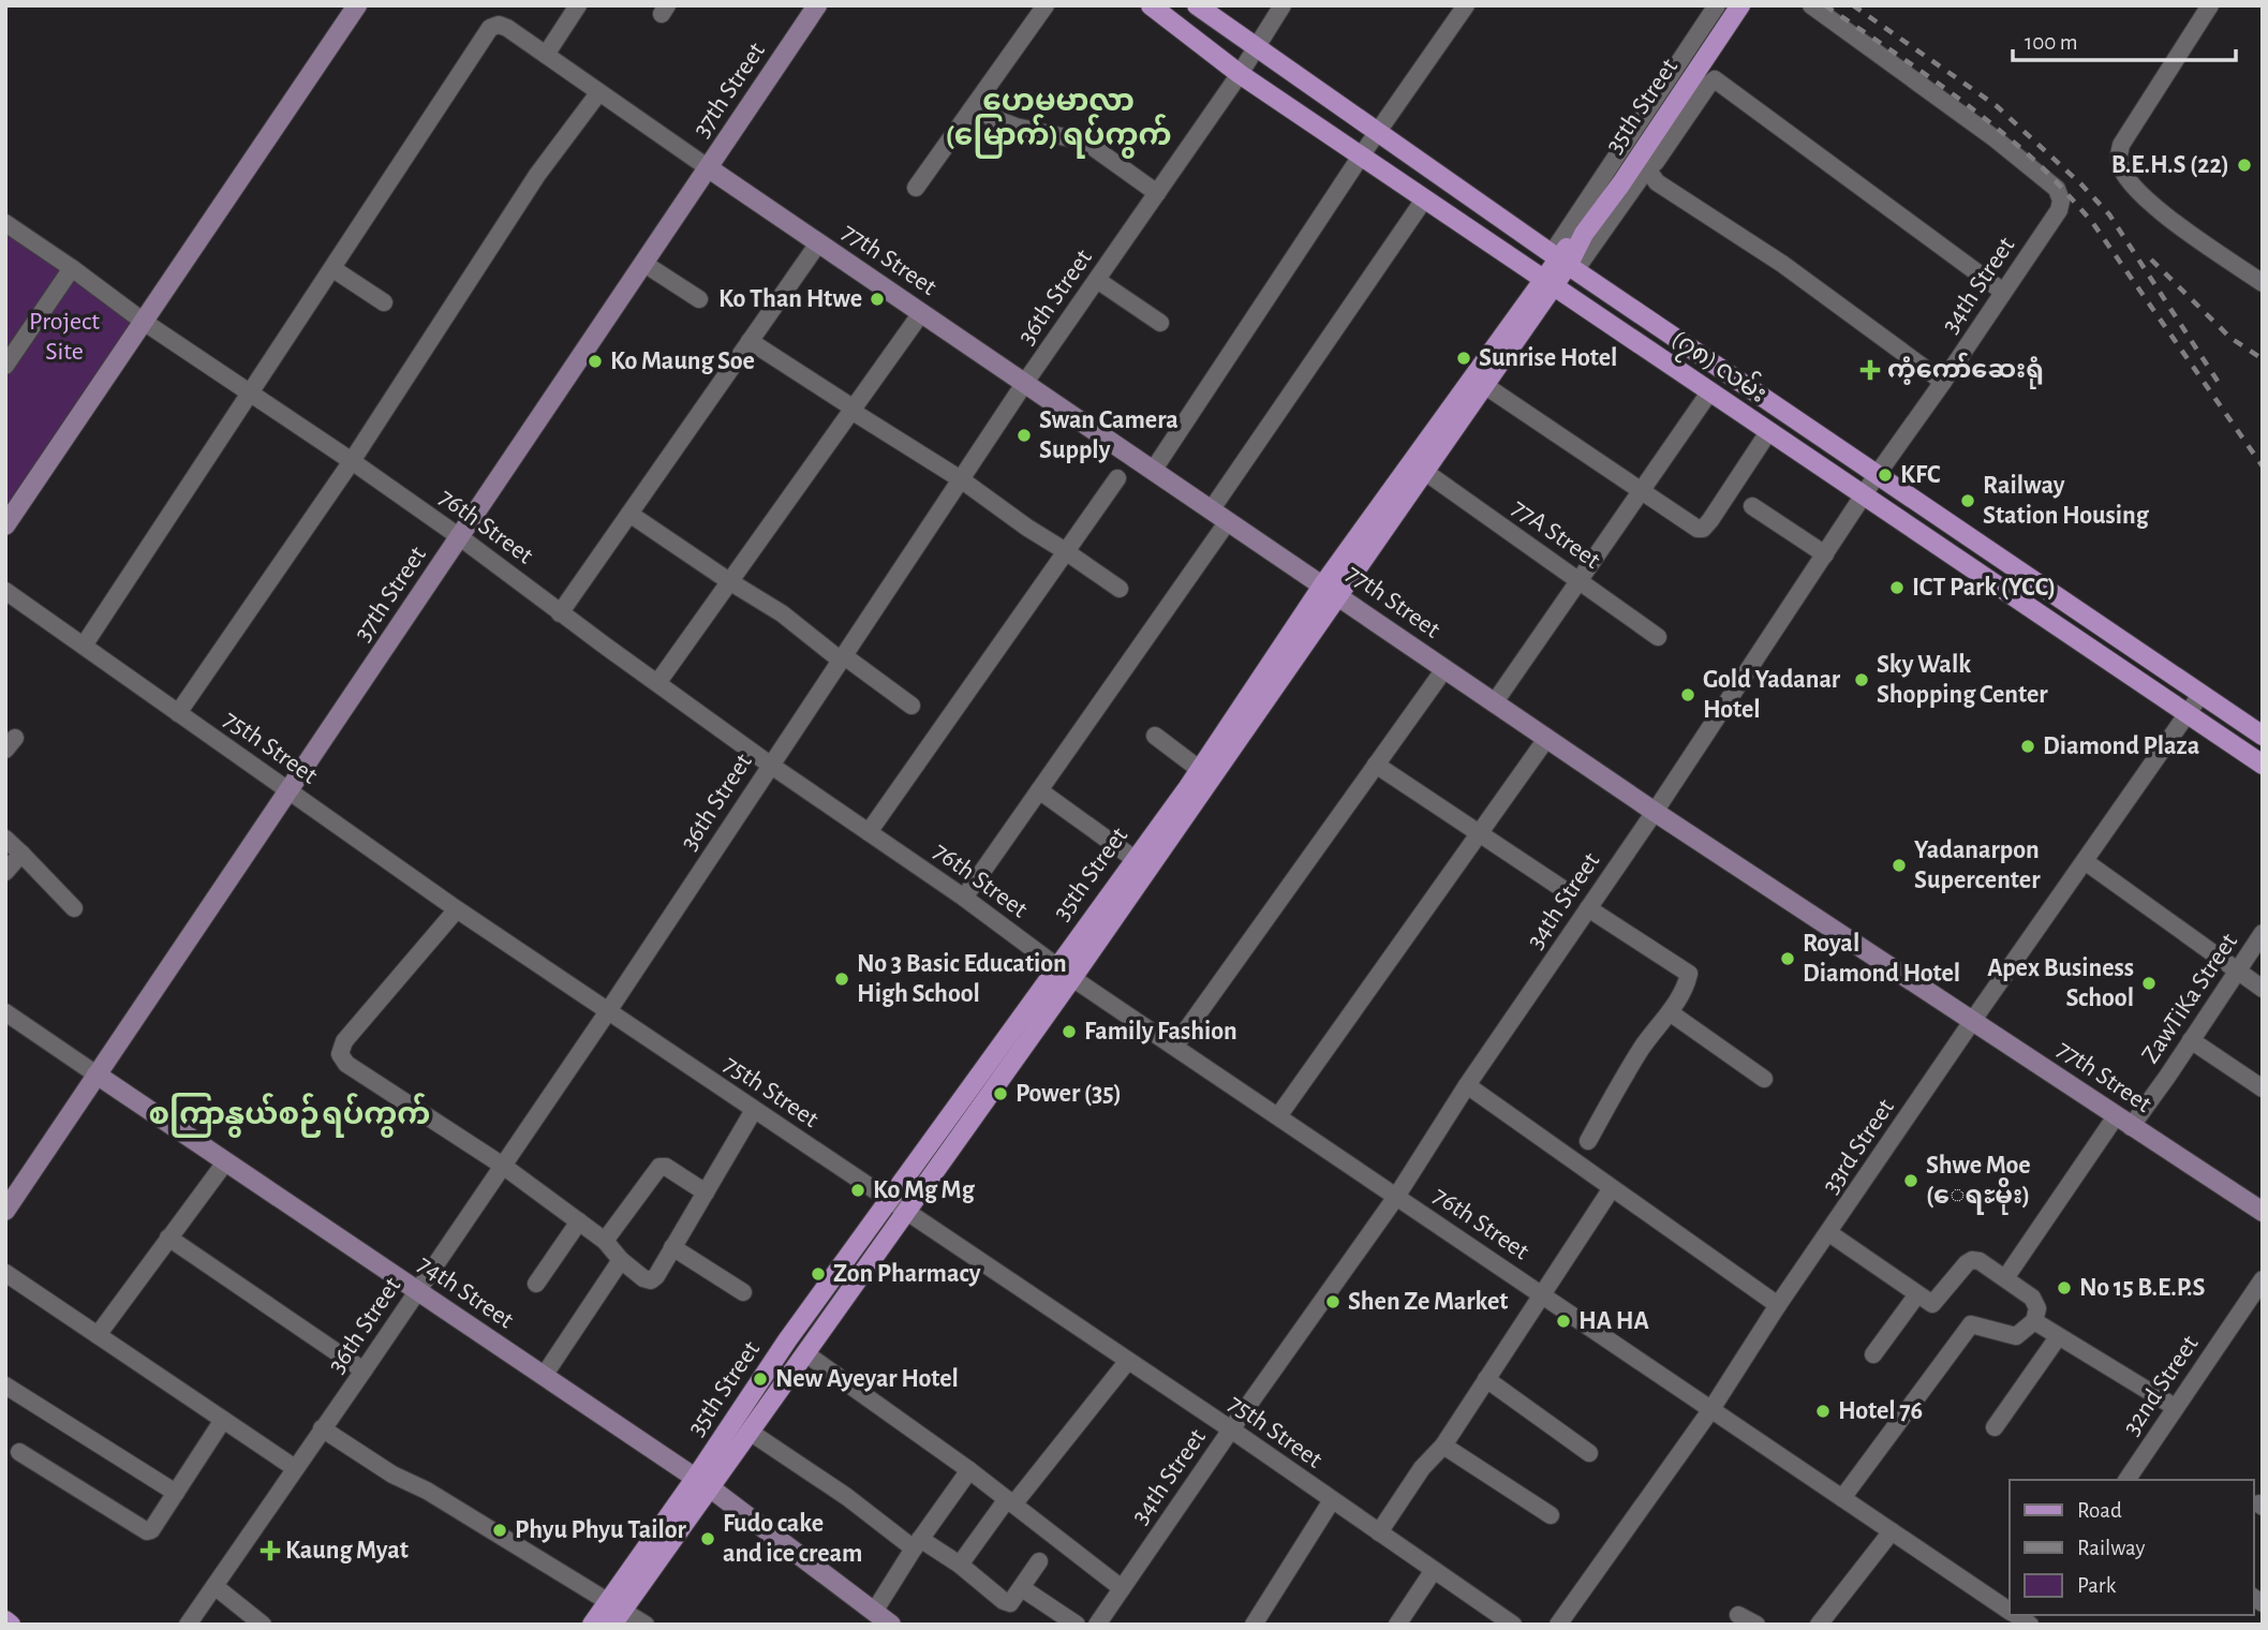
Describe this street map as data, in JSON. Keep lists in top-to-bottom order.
{
  "streets": {
    "main road": ["35th Street", "(၇၈) လမ်း"],
    "street": [
      "37th Street",
      "77th Street",
      "34th Street",
      "36th Street",
      "76th Street",
      "77A Street",
      "75th Street",
      "ZawTiKa Street",
      "33rd Street",
      "74th Street",
      "32nd Street"
    ]
  },
  "crossings": [
    ["37th Street", "77th Street"],
    ["37th Street", "76th Street"],
    ["37th Street", "75th Street"],
    ["37th Street", "74th Street"],
    ["35th Street", "77th Street"],
    ["35th Street", "(၇၈) လမ်း"],
    ["35th Street", "76th Street"],
    ["35th Street", "77A Street"],
    ["35th Street", "75th Street"],
    ["35th Street", "74th Street"],
    ["77th Street", "34th Street"],
    ["77th Street", "36th Street"],
    ["77th Street", "ZawTiKa Street"],
    ["77th Street", "33rd Street"],
    ["34th Street", "(၇၈) လမ်း"],
    ["34th Street", "76th Street"],
    ["34th Street", "75th Street"],
    ["36th Street", "(၇၈) လမ်း"],
    ["36th Street", "76th Street"],
    ["36th Street", "75th Street"],
    ["36th Street", "74th Street"],
    ["(၇၈) လမ်း", "33rd Street"],
    ["76th Street", "33rd Street"]
  ],
  "districts": ["ဟေမမာလာ (မြောက်) ရပ်ကွက်", "စကြာနွယ်စဉ်ရပ်ကွက်"],
  "parks": ["Project Site"],
  "places": {
    "other": [
      "B.E.H.S (22)",
      "Ko Than Htwe",
      "Sunrise Hotel",
      "Ko Maung Soe",
      "Swan Camera Supply",
      "KFC",
      "Railway Station Housing",
      "ICT Park (YCC)",
      "Sky Walk Shopping Center",
      "Gold Yadanar Hotel",
      "Diamond Plaza",
      "Yadanarpon Supercenter",
      "Royal Diamond Hotel",
      "No 3 Basic Education High School",
      "Apex Business School",
      "Family Fashion",
      "Power (35)",
      "Shwe Moe (ေရႊမိုး)",
      "Ko Mg Mg",
      "Zon Pharmacy",
      "No 15 B.E.P.S",
      "Shen Ze Market",
      "HA HA",
      "New Ayeyar Hotel",
      "Hotel 76",
      "Phyu Phyu Tailor",
      "Fudo cake and ice cream"
    ],
    "health": ["ကံ့ကော်ဆေးရုံ", "Kaung Myat"]
  },
  "legend": ["Road", "Railway", "Park"],
  "scale_bar": "100 m"
}
